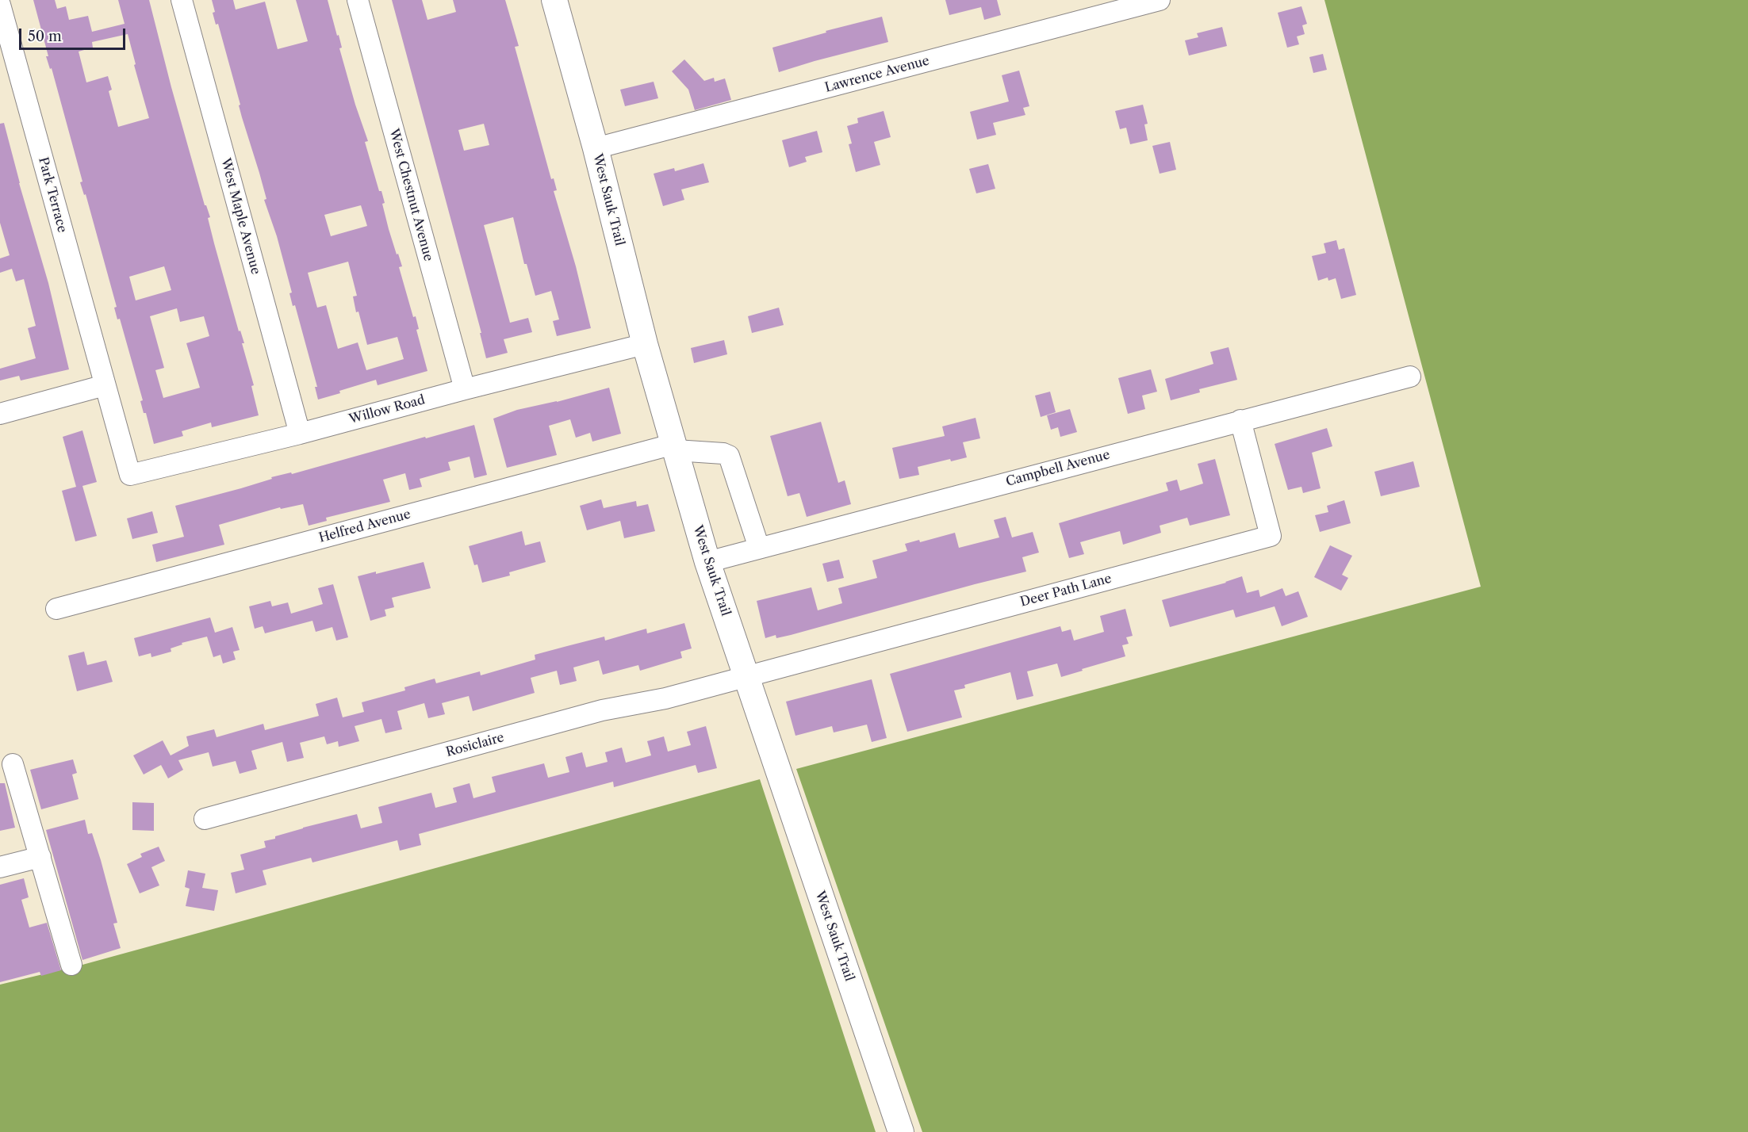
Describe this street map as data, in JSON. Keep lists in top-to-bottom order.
{
  "streets": {
    "main road": ["West Sauk Trail"],
    "street": [
      "Lawrence Avenue",
      "Park Terrace",
      "West Chestnut Avenue",
      "West Maple Avenue",
      "Willow Road",
      "Campbell Avenue",
      "Helfred Avenue",
      "Deer Path Lane",
      "Rosiclaire"
    ]
  },
  "crossings": [
    ["Lawrence Avenue", "West Sauk Trail"],
    ["Park Terrace", "Willow Road"],
    ["West Chestnut Avenue", "Willow Road"],
    ["West Sauk Trail", "Willow Road"],
    ["West Sauk Trail", "Campbell Avenue"],
    ["West Sauk Trail", "Helfred Avenue"],
    ["West Sauk Trail", "Deer Path Lane"],
    ["West Sauk Trail", "Rosiclaire"],
    ["West Maple Avenue", "Willow Road"],
    ["Campbell Avenue", "Helfred Avenue"],
    ["Campbell Avenue", "Deer Path Lane"],
    ["Deer Path Lane", "Rosiclaire"]
  ],
  "scale_bar": "50 m"
}
